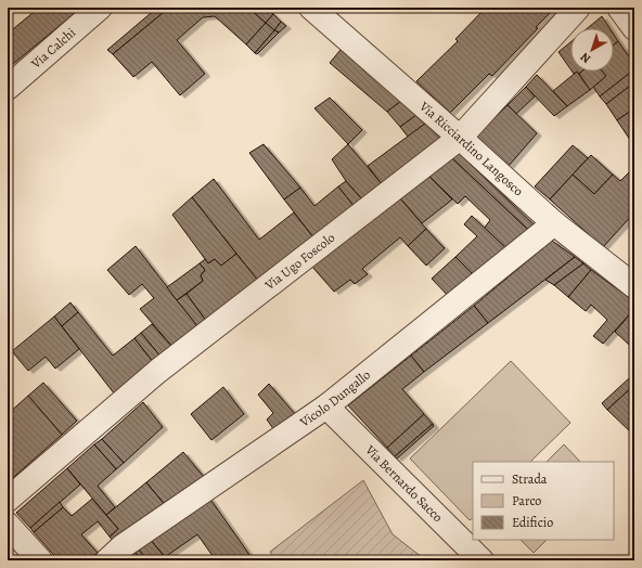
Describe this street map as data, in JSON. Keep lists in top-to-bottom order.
{
  "streets": {
    "street": [
      "Via Calchi",
      "Via Ricciardino Langosco",
      "Via Ugo Foscolo",
      "Vicolo Dungallo",
      "Via Bernardo Sacco"
    ]
  },
  "crossings": [
    ["Via Ricciardino Langosco", "Via Ugo Foscolo"],
    ["Via Ricciardino Langosco", "Vicolo Dungallo"],
    ["Vicolo Dungallo", "Via Bernardo Sacco"]
  ],
  "legend": ["Strada", "Parco", "Edificio"],
  "north": "bottom left"
}
